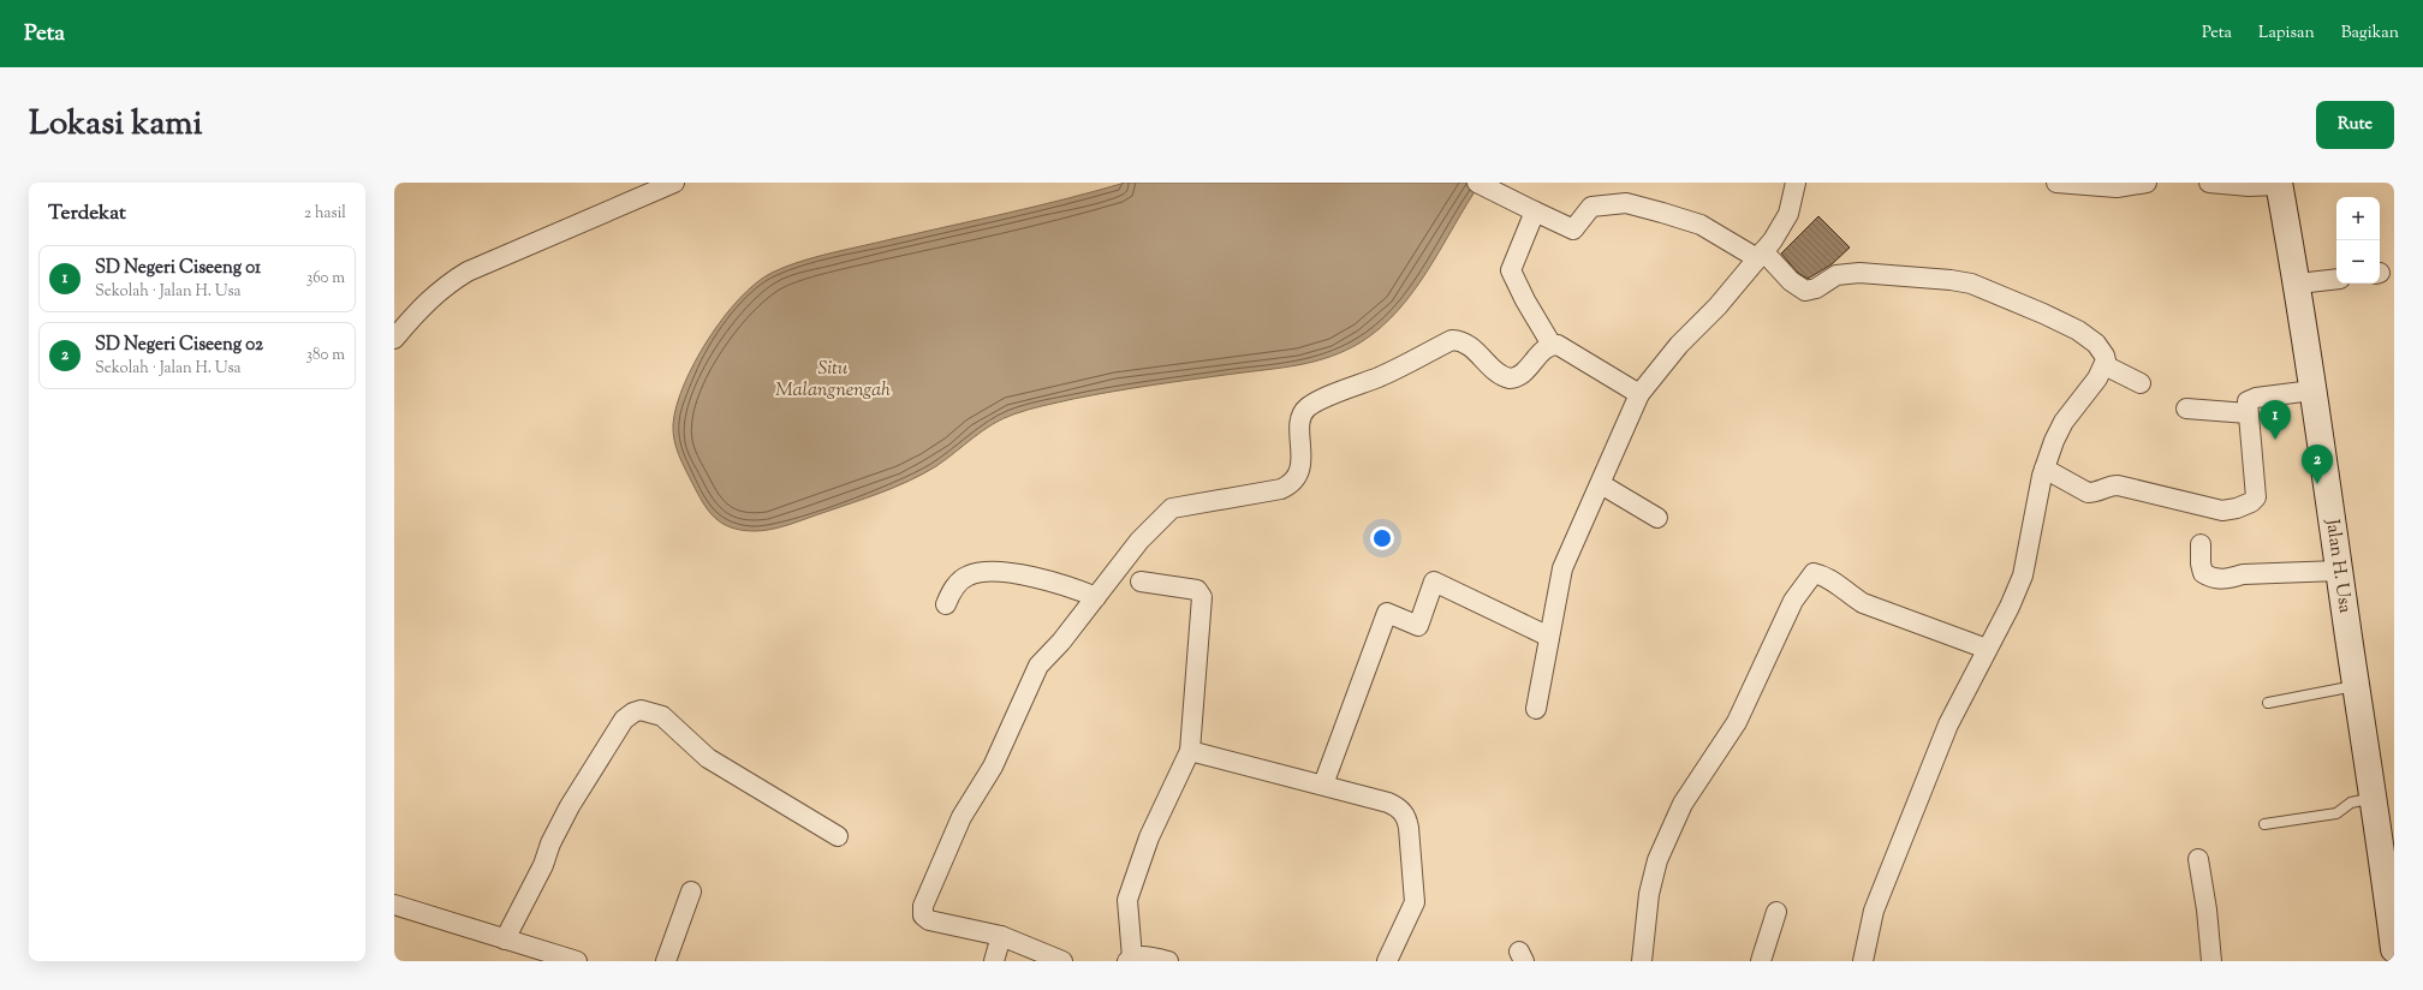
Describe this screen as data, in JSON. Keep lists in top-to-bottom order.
{
  "streets": {
    "street": ["Jalan H. Usa"]
  },
  "water": ["Situ Malangnengah"],
  "page": {
    "header": "Peta",
    "nav": ["Peta", "Lapisan", "Bagikan"],
    "title": "Lokasi kami",
    "buttons": "Rute",
    "heading": ["Terdekat", "2 hasil"],
    "map_buttons": ["+", "−"],
    "list": [
      {
        "mark": "1",
        "name": "SD Negeri Ciseeng 01",
        "note": "Sekolah · Jalan H. Usa",
        "value": "360 m"
      },
      {
        "mark": "2",
        "name": "SD Negeri Ciseeng 02",
        "note": "Sekolah · Jalan H. Usa",
        "value": "380 m"
      }
    ],
    "pins": ["1", "2"]
  }
}
